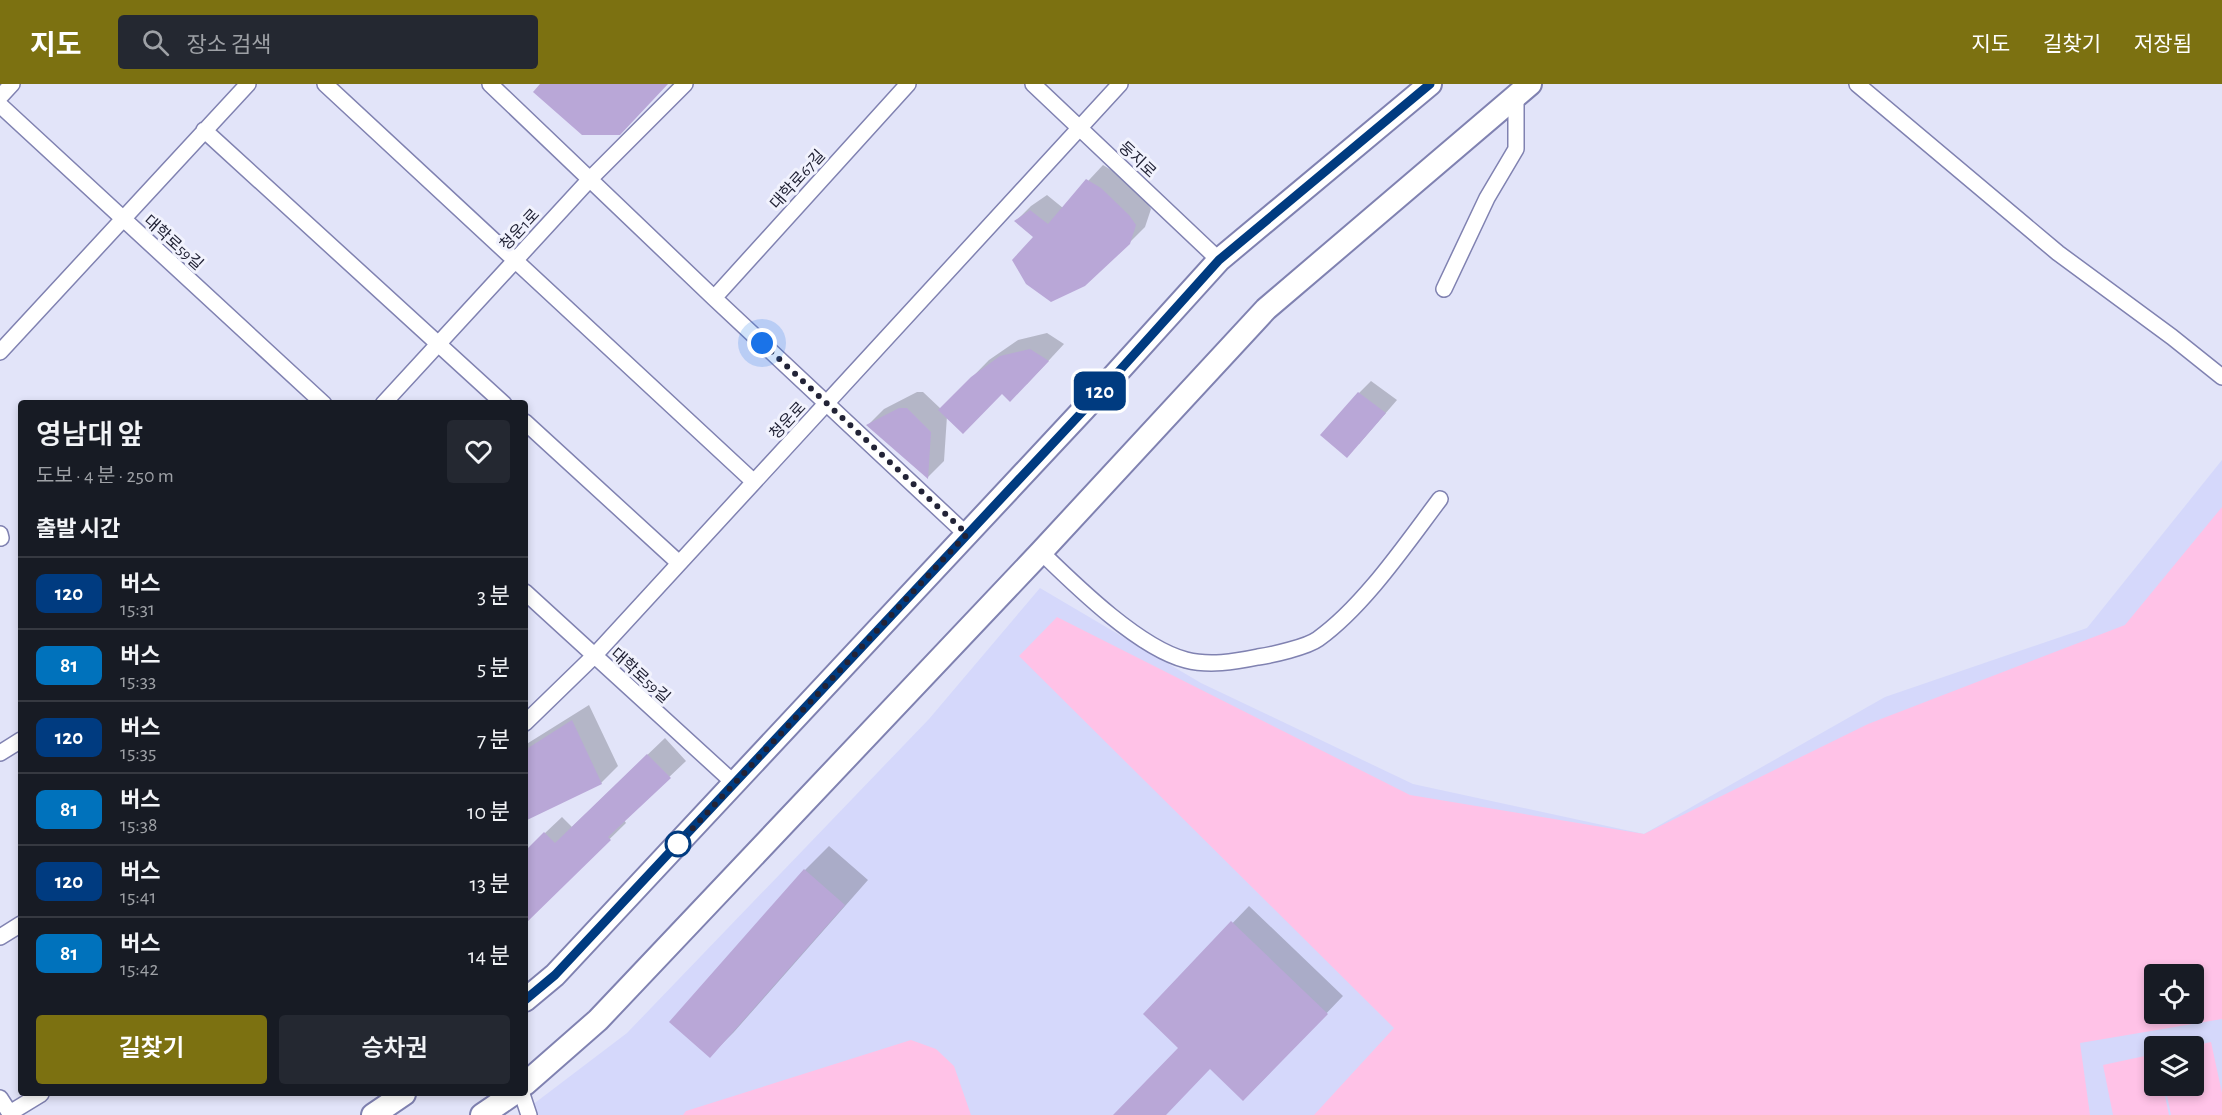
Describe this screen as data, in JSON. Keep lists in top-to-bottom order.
{
  "streets": {
    "street": [
      "둥지로",
      "대학로67길",
      "청운1로",
      "대학로59길",
      "청운로"
    ]
  },
  "crossings": [
    ["둥지로", "청운로"],
    ["대학로59길", "청운로"]
  ],
  "lines": ["bus line 120"],
  "page": {
    "header": "지도",
    "search": "장소 검색",
    "nav": ["지도", "길찾기", "저장됨"],
    "on_map": "120",
    "heading": [
      ["영남대 앞", "도보 · 4 분 · 250 m"],
      "출발 시간"
    ],
    "list": [
      {
        "mark": "120",
        "name": "버스",
        "note": "15:31",
        "value": "3 분"
      },
      {
        "mark": "81",
        "name": "버스",
        "note": "15:33",
        "value": "5 분"
      },
      {
        "mark": "120",
        "name": "버스",
        "note": "15:35",
        "value": "7 분"
      },
      {
        "mark": "81",
        "name": "버스",
        "note": "15:38",
        "value": "10 분"
      },
      {
        "mark": "120",
        "name": "버스",
        "note": "15:41",
        "value": "13 분"
      },
      {
        "mark": "81",
        "name": "버스",
        "note": "15:42",
        "value": "14 분"
      }
    ],
    "buttons": ["길찾기", "승차권"]
  }
}
